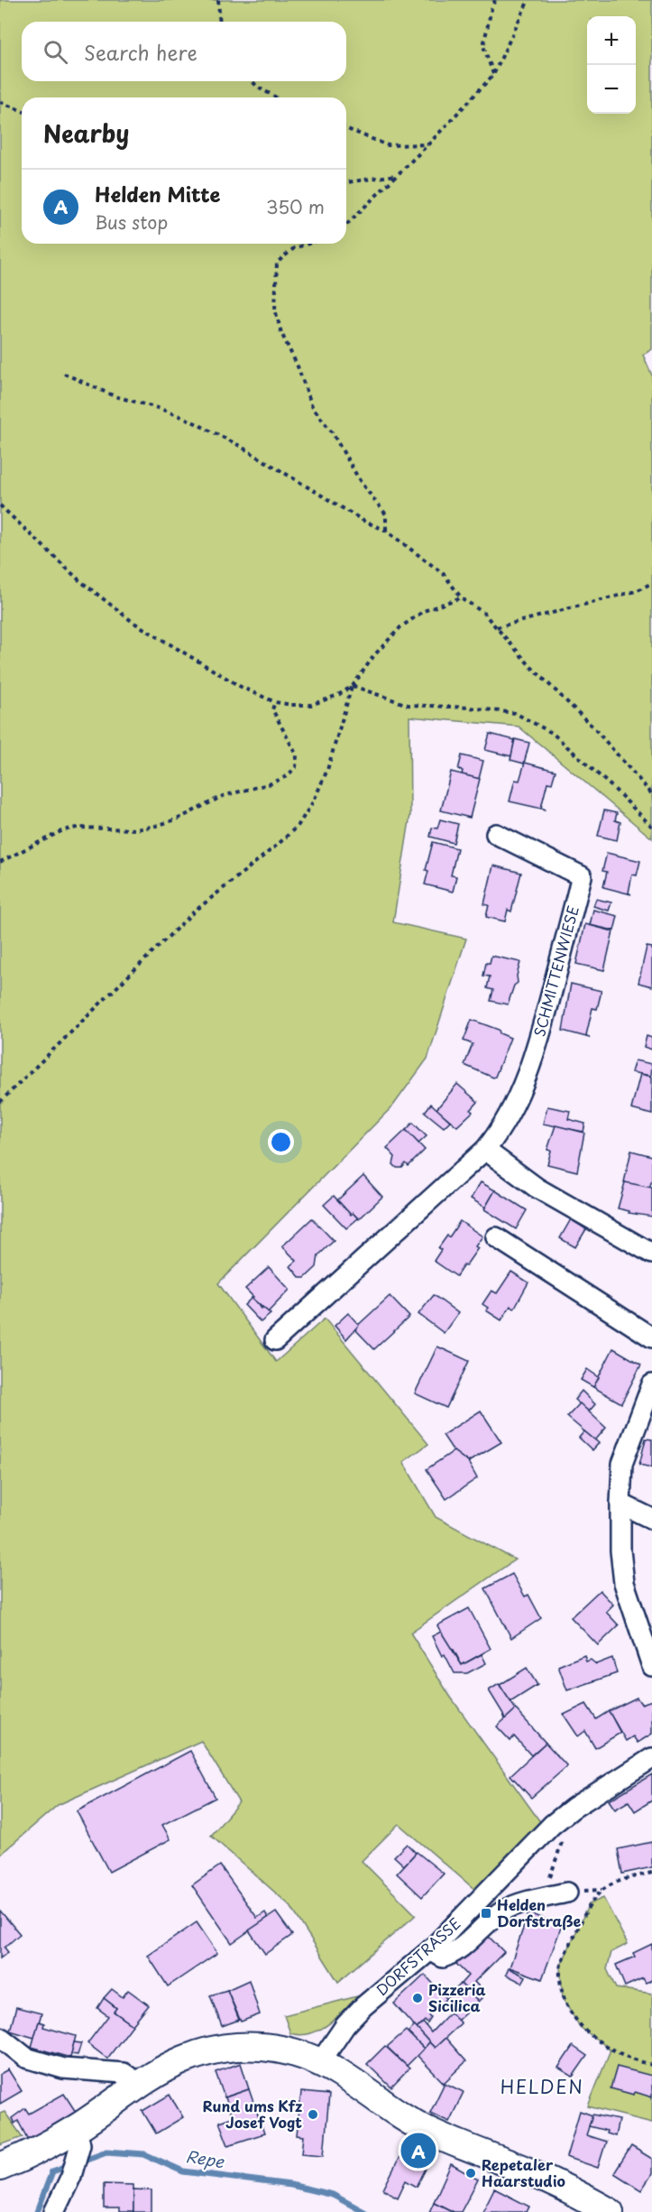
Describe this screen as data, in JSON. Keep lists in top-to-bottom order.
{
  "streets": {
    "street": ["SCHMITTENWIESE", "DORFSTRASSE"]
  },
  "districts": ["HELDEN"],
  "water": ["Repe"],
  "places": {
    "transit": ["Helden Dorfstraße"],
    "other": ["Pizzeria Sicilica", "Rund ums Kfz Josef Vogt", "Repetaler Haarstudio"]
  },
  "page": {
    "map_buttons": ["+", "−"],
    "search": "Search here",
    "heading": "Nearby",
    "list": [
      {
        "mark": "A",
        "name": "Helden Mitte",
        "note": "Bus stop",
        "value": "350 m"
      }
    ],
    "pins": "A"
  }
}
